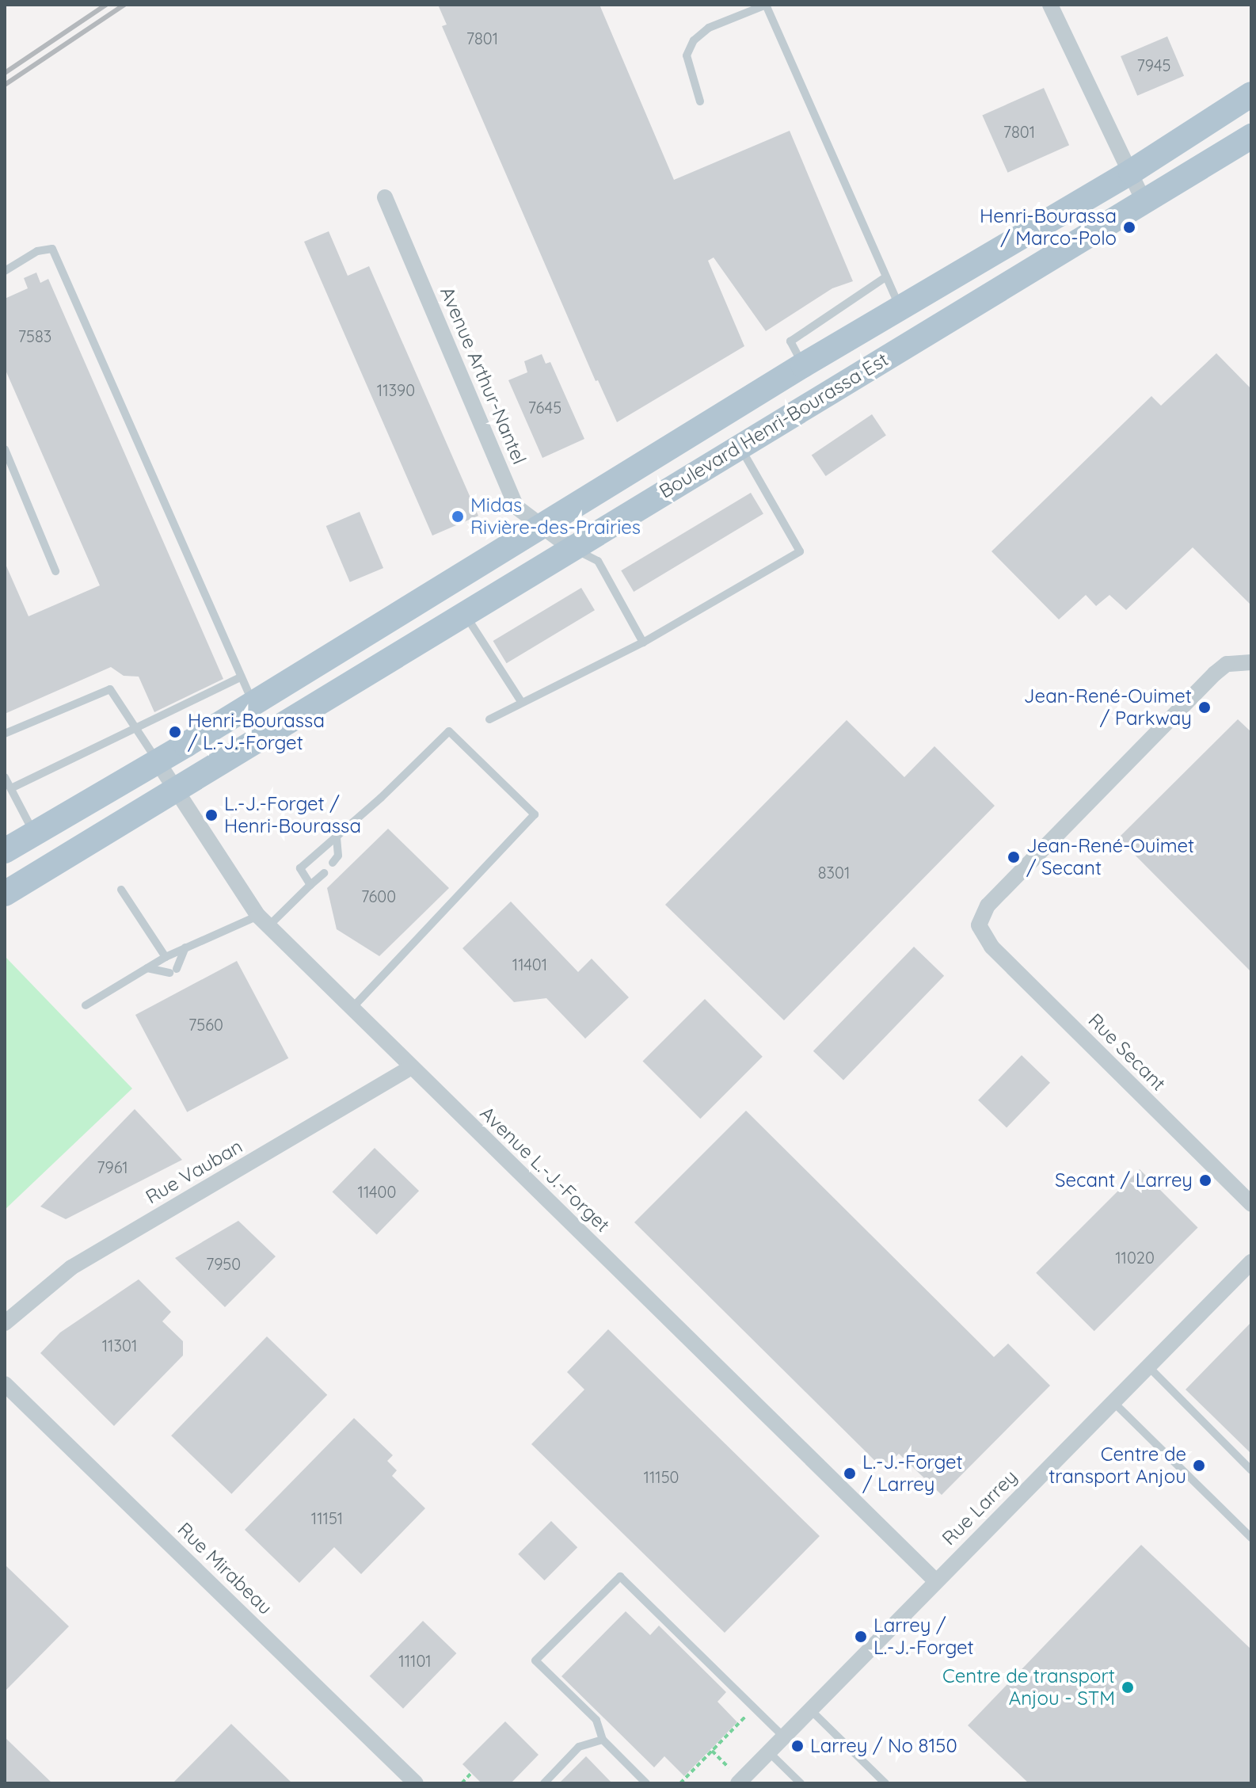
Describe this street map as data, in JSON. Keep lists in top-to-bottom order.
{
  "streets": {
    "main road": ["Boulevard Henri-Bourassa Est"],
    "street": [
      "Avenue Arthur-Nantel",
      "Rue Secant",
      "Avenue L.-J.-Forget",
      "Rue Vauban",
      "Rue Larrey",
      "Rue Mirabeau"
    ]
  },
  "crossings": [
    ["Avenue Arthur-Nantel", "Boulevard Henri-Bourassa Est"],
    ["Boulevard Henri-Bourassa Est", "Avenue L.-J.-Forget"],
    ["Avenue L.-J.-Forget", "Rue Vauban"],
    ["Avenue L.-J.-Forget", "Rue Larrey"]
  ],
  "places": [
    "Henri-Bourassa / Marco-Polo",
    "Midas Rivière-des-Prairies",
    "Jean-René-Ouimet / Parkway",
    "Henri-Bourassa / L.-J.-Forget",
    "L.-J.-Forget / Henri-Bourassa",
    "Jean-René-Ouimet / Secant",
    "Secant / Larrey",
    "Centre de transport Anjou",
    "L.-J.-Forget / Larrey",
    "Larrey / L.-J.-Forget",
    "Centre de transport Anjou - STM",
    "Larrey / No 8150"
  ],
  "house_numbers": [
    "7801",
    "7945",
    "7801",
    "7583",
    "11390",
    "7645",
    "8301",
    "7600",
    "11401",
    "7560",
    "7961",
    "11400",
    "11020",
    "7950",
    "11301",
    "11150",
    "11151",
    "11101"
  ]
}
